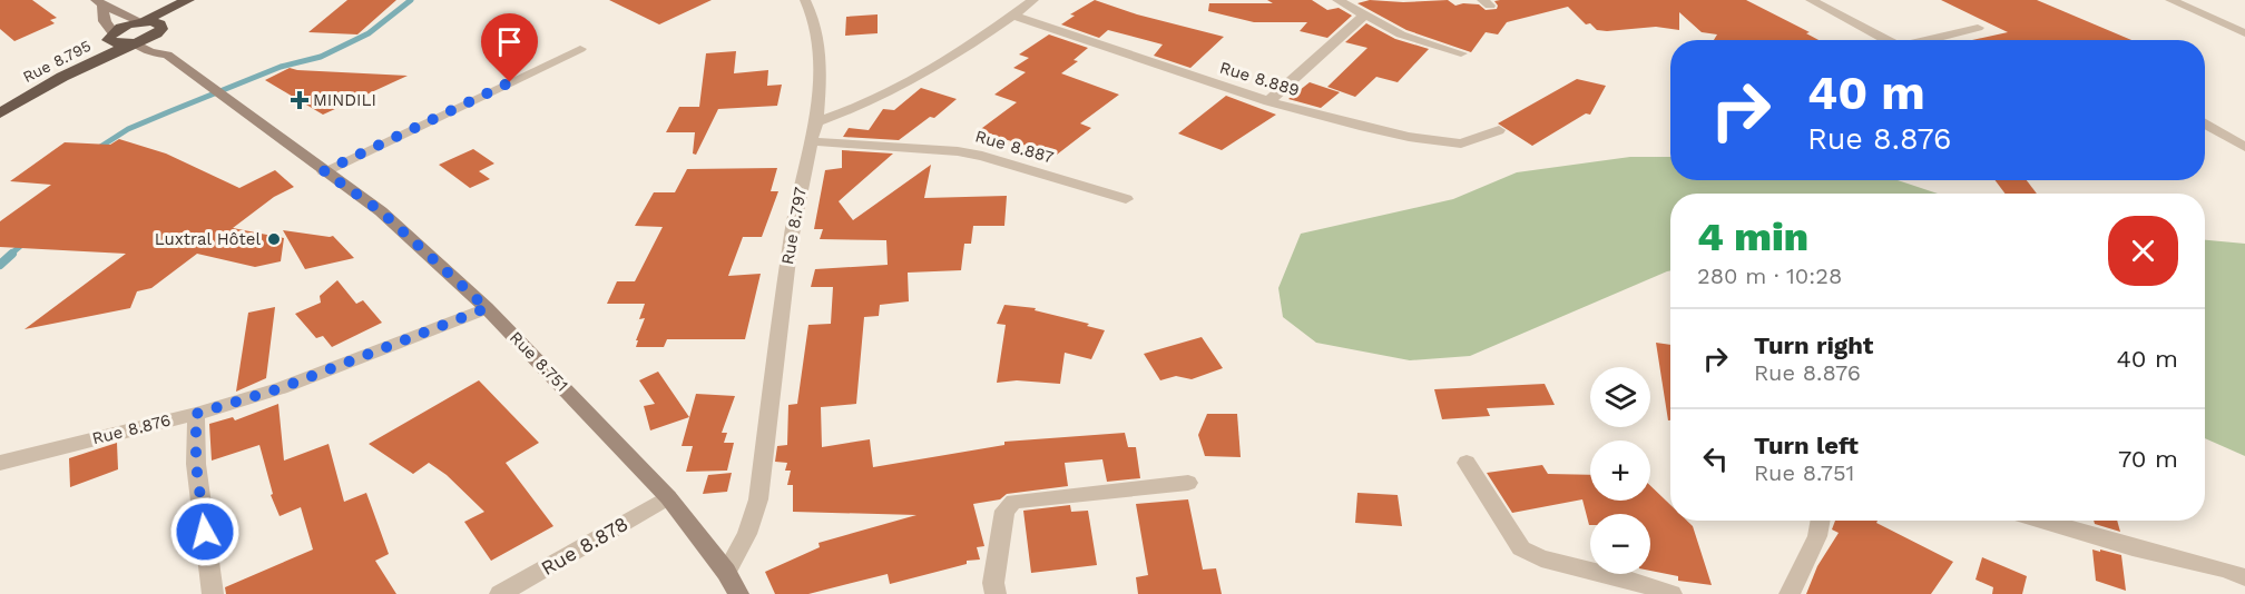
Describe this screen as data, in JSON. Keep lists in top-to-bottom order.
{
  "streets": {
    "highway": ["Rue 8.795"],
    "main road": ["Rue 8.751"],
    "street": [
      "Rue 8.889",
      "Rue 8.887",
      "Rue 8.797",
      "Rue 8.876",
      "Rue 8.878"
    ]
  },
  "crossings": [
    ["Rue 8.795", "Rue 8.751"],
    ["Rue 8.887", "Rue 8.797"],
    ["Rue 8.797", "Rue 8.751"],
    ["Rue 8.751", "Rue 8.876"],
    ["Rue 8.751", "Rue 8.878"]
  ],
  "places": {
    "health": ["MINDILI"],
    "other": ["Luxtral Hôtel"]
  },
  "page": {
    "turn": ["40 m", "Rue 8.876"],
    "heading": ["4 min", "280 m · 10:28"],
    "list": [
      {
        "name": "Turn right",
        "note": "Rue 8.876",
        "value": "40 m"
      },
      {
        "name": "Turn left",
        "note": "Rue 8.751",
        "value": "70 m"
      }
    ],
    "map_buttons": ["+", "−"]
  }
}
